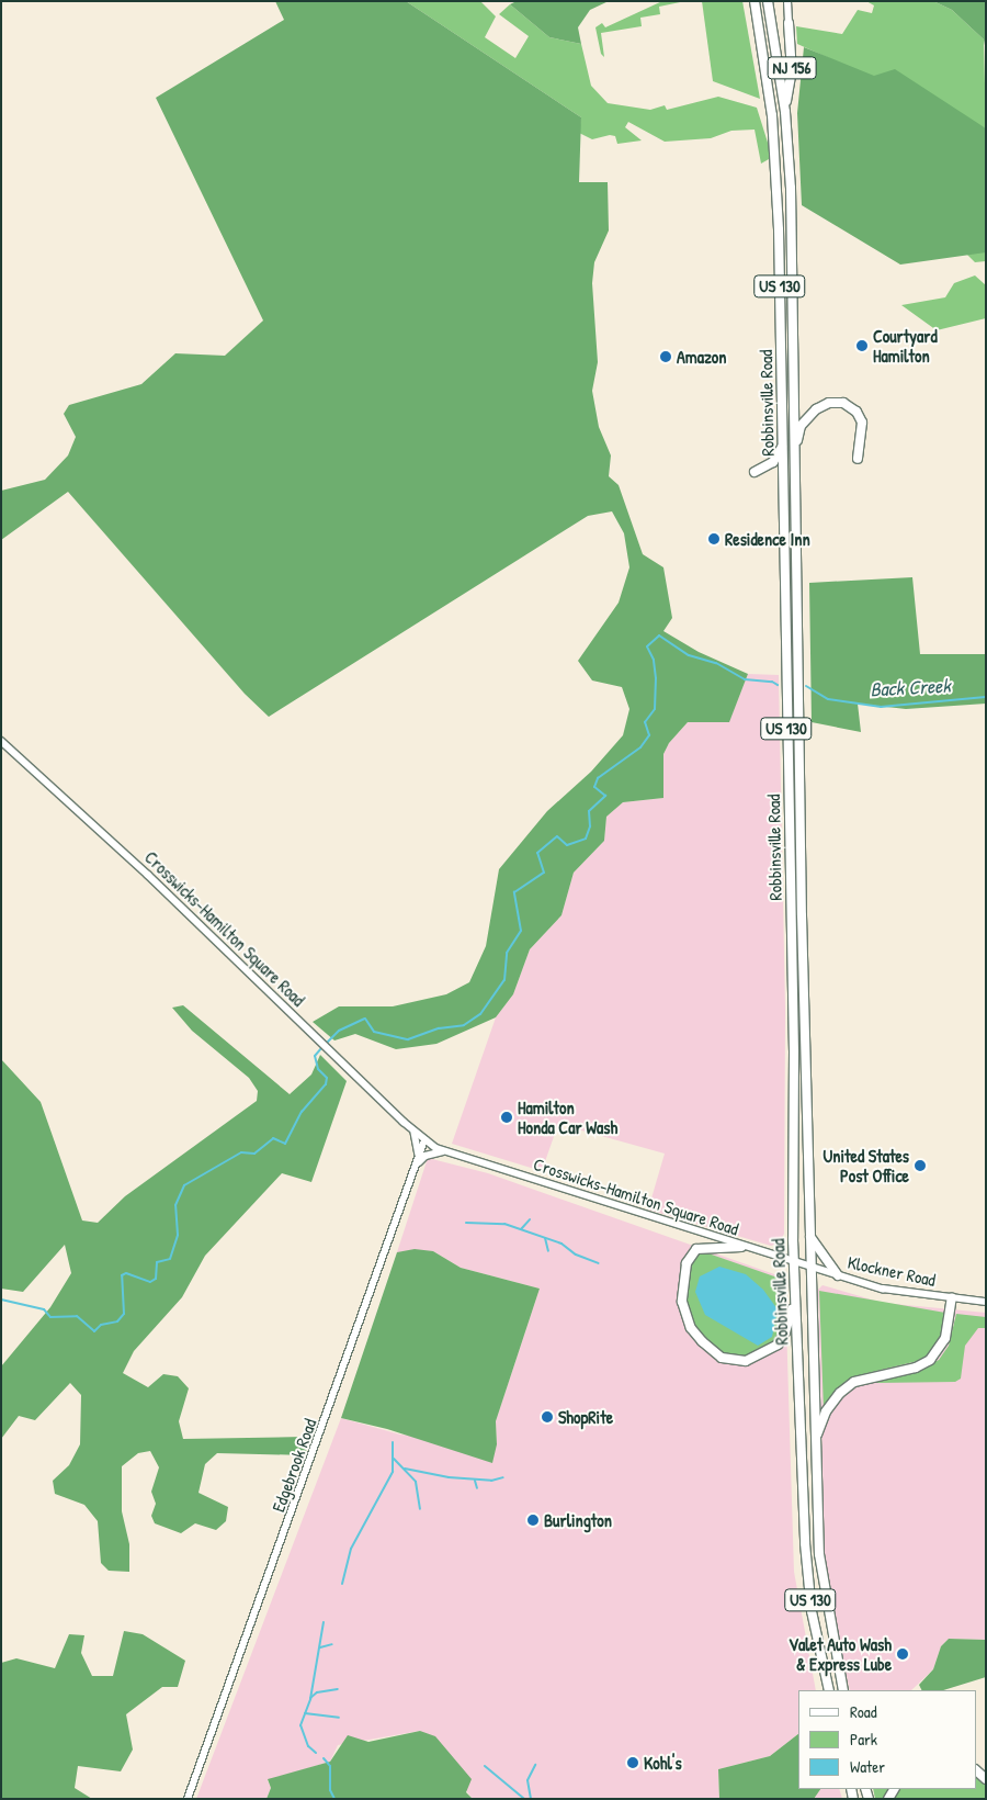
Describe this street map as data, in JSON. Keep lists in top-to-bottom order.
{
  "streets": {
    "highway": ["NJ 156", "US 130", "Robbinsville Road"],
    "main road": ["Crosswicks-Hamilton Square Road", "Klockner Road", "Edgebrook Road"]
  },
  "crossings": [
    ["NJ 156", "Robbinsville Road"],
    ["Robbinsville Road", "Crosswicks-Hamilton Square Road"],
    ["Robbinsville Road", "Klockner Road"],
    ["Crosswicks-Hamilton Square Road", "Klockner Road"],
    ["Crosswicks-Hamilton Square Road", "Edgebrook Road"]
  ],
  "water": ["Back Creek"],
  "places": [
    "Courtyard Hamilton",
    "Amazon",
    "Residence Inn",
    "Hamilton Honda Car Wash",
    "United States Post Office",
    "ShopRite",
    "Burlington",
    "Valet Auto Wash & Express Lube",
    "Kohl's"
  ],
  "legend": ["Road", "Park", "Water"]
}
